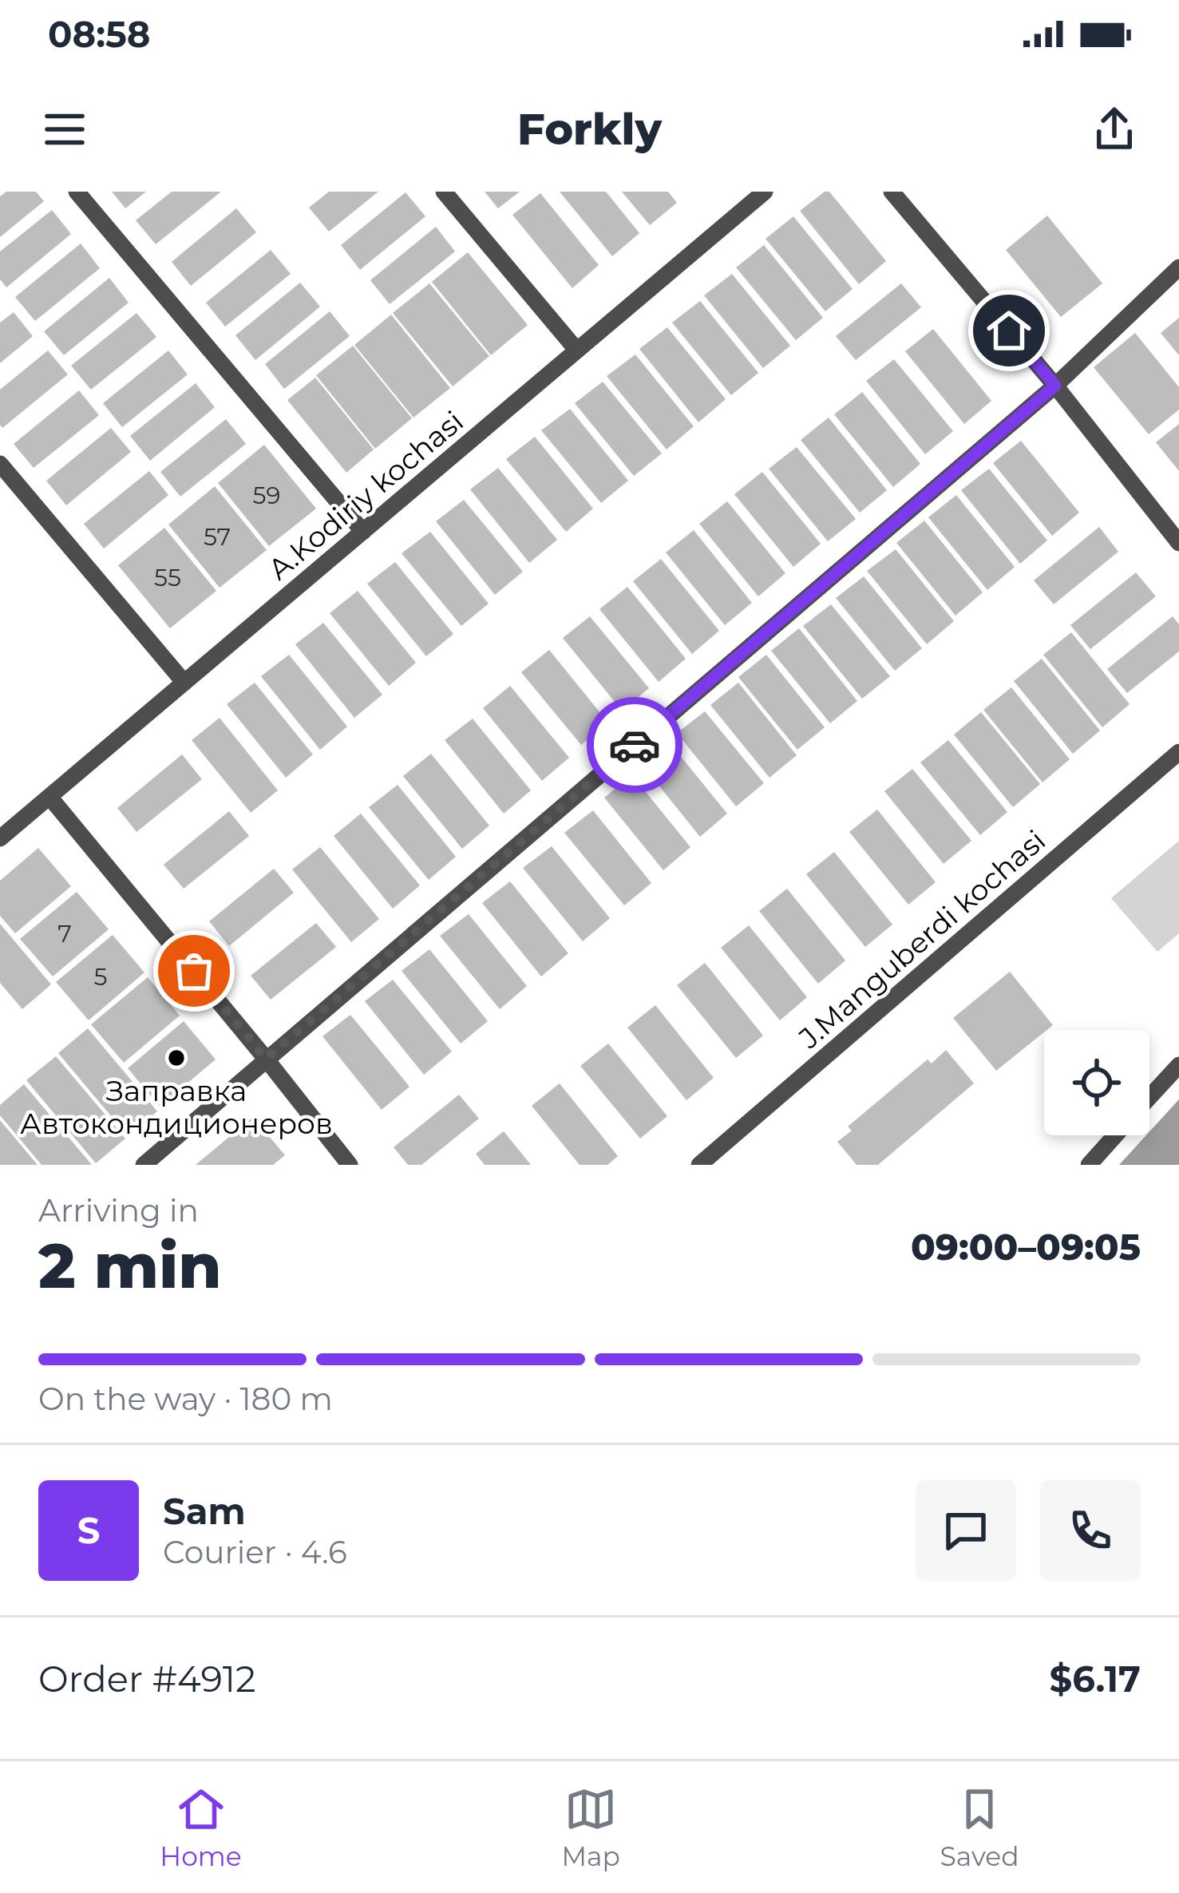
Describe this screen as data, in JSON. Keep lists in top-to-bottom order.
{
  "streets": {
    "street": ["A.Kodiriy kochasi", "J.Manguberdi kochasi"]
  },
  "places": ["Заправка Автокондиционеров"],
  "house_numbers": [
    "59",
    "57",
    "55",
    "7",
    "5"
  ],
  "page": {
    "status": "08:58",
    "header": "Forkly",
    "heading": ["2 min", "Arriving in", "09:00–09:05"],
    "panel": [
      "Sam",
      "Courier · 4.6",
      "Order #4912",
      "$6.17"
    ],
    "bar": "On the way · 180 m",
    "round": "S",
    "tabs": ["Home", "Map", "Saved"]
  }
}
